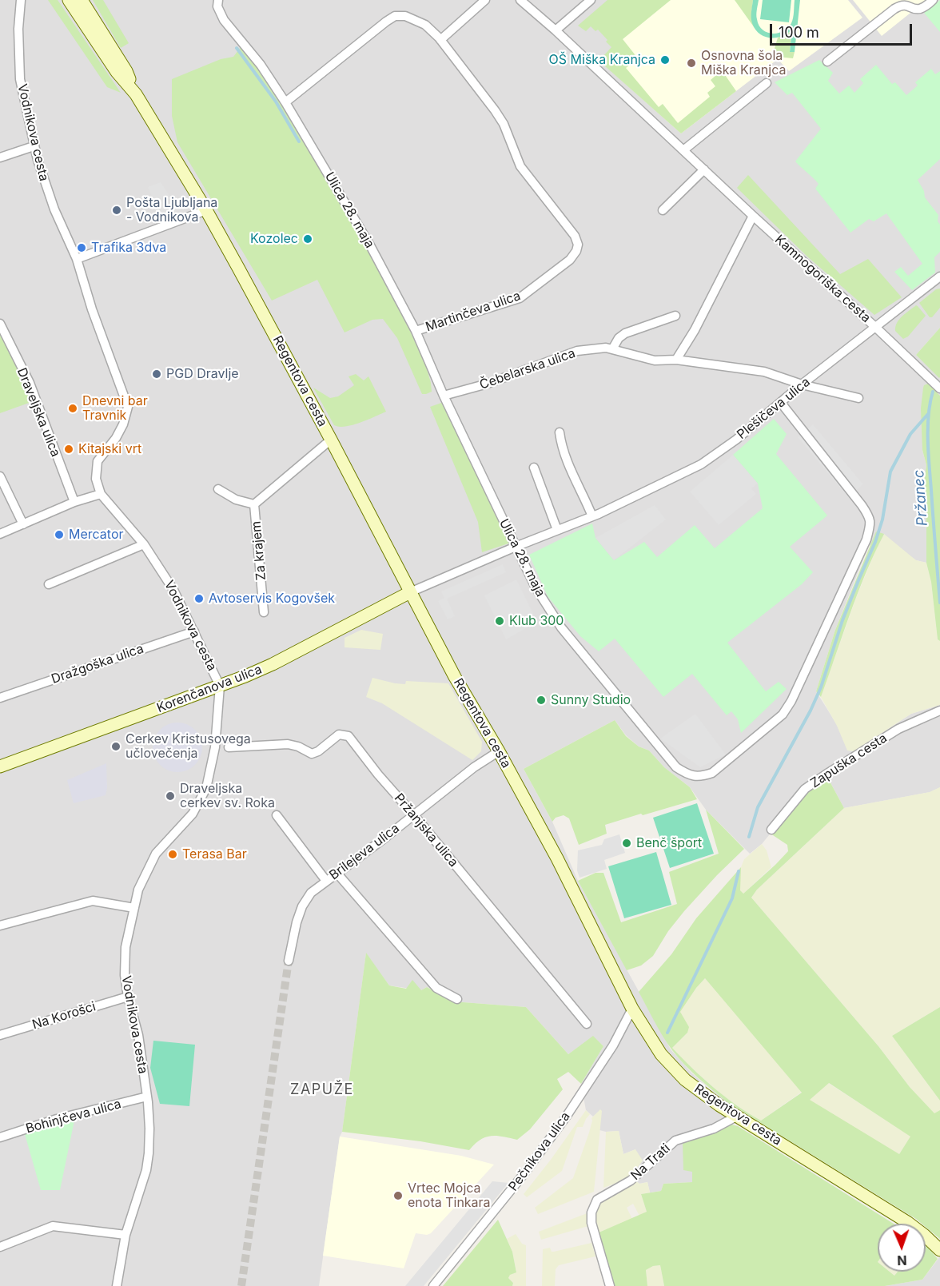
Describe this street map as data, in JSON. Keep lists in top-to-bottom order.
{
  "streets": {
    "street": [
      "Vodnikova cesta",
      "Ulica 28. maja",
      "Kamnogoriška cesta",
      "Martinčeva ulica",
      "Čebelarska ulica",
      "Regentova cesta",
      "Plešičeva ulica",
      "Draveljska ulica",
      "Za krajem",
      "Dražgoška ulica",
      "Korenčanova ulica",
      "Zapuška cesta",
      "Pržanjska ulica",
      "Brilejeva ulica",
      "Na Korošci",
      "Bohinjčeva ulica",
      "Pečnikova ulica",
      "Na Trati"
    ]
  },
  "crossings": [
    ["Vodnikova cesta", "Dražgoška ulica"],
    ["Vodnikova cesta", "Korenčanova ulica"],
    ["Vodnikova cesta", "Na Korošci"],
    ["Vodnikova cesta", "Bohinjčeva ulica"],
    ["Ulica 28. maja", "Martinčeva ulica"],
    ["Ulica 28. maja", "Čebelarska ulica"],
    ["Ulica 28. maja", "Plešičeva ulica"],
    ["Kamnogoriška cesta", "Plešičeva ulica"],
    ["Čebelarska ulica", "Plešičeva ulica"],
    ["Regentova cesta", "Plešičeva ulica"],
    ["Regentova cesta", "Za krajem"],
    ["Regentova cesta", "Korenčanova ulica"],
    ["Regentova cesta", "Brilejeva ulica"],
    ["Regentova cesta", "Pečnikova ulica"],
    ["Regentova cesta", "Na Trati"],
    ["Plešičeva ulica", "Korenčanova ulica"],
    ["Pržanjska ulica", "Brilejeva ulica"]
  ],
  "districts": ["ZAPUŽE"],
  "water": ["Pržanec"],
  "places": [
    "OŠ Miška Kranjca",
    "Osnovna šola Miška Kranjca",
    "Pošta Ljubljana - Vodnikova",
    "Kozolec",
    "Trafika 3dva",
    "PGD Dravlje",
    "Dnevni bar Travnik",
    "Kitajski vrt",
    "Mercator",
    "Avtoservis Kogovšek",
    "Klub 300",
    "Sunny Studio",
    "Cerkev Kristusovega učlovečenja",
    "Draveljska cerkev sv. Roka",
    "Benč šport",
    "Terasa Bar",
    "Vrtec Mojca enota Tinkara"
  ],
  "scale_bar": "100 m",
  "north": "bottom"
}
